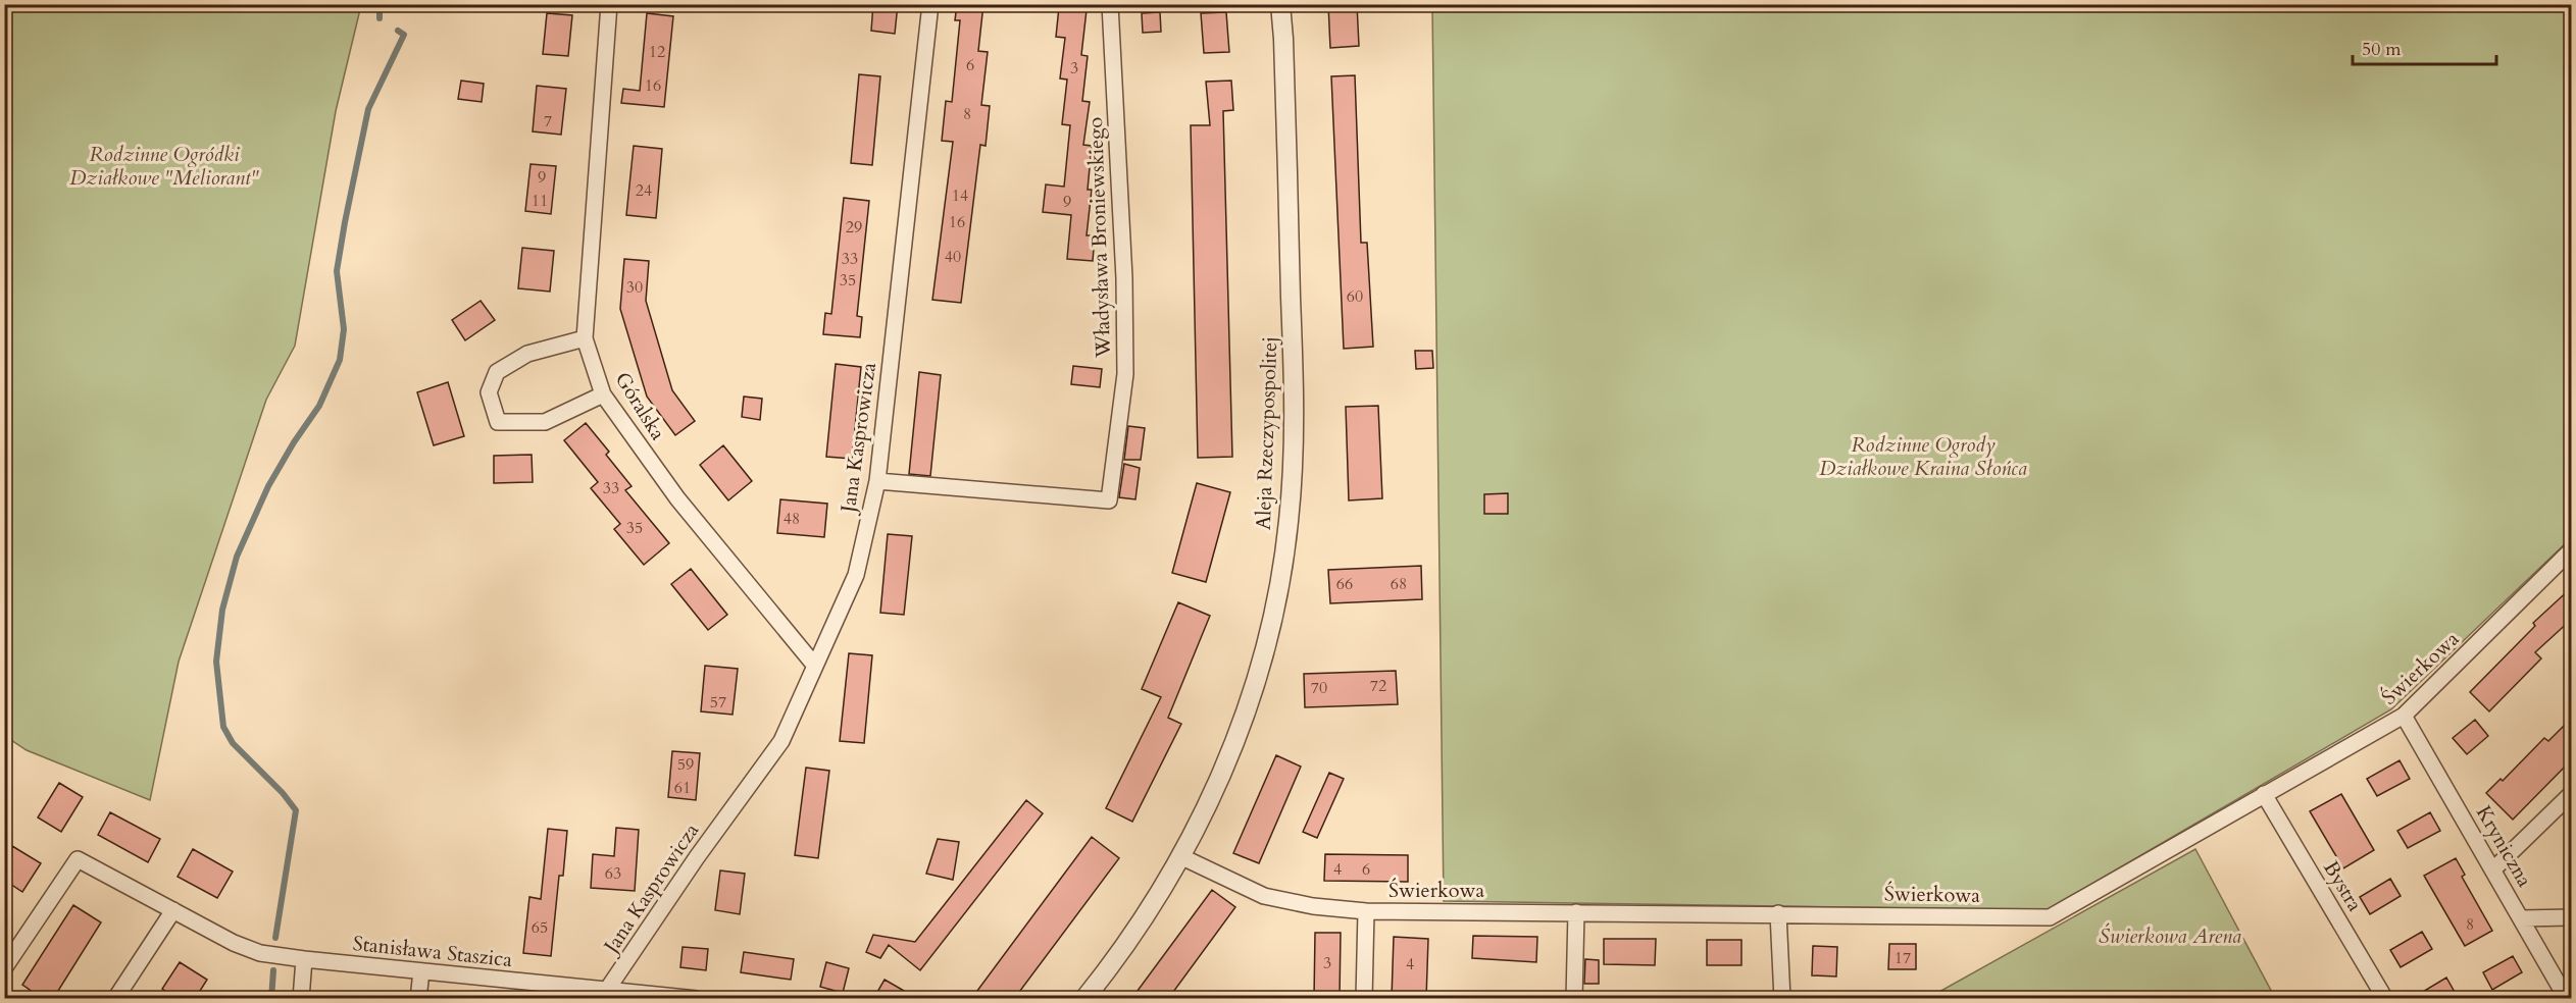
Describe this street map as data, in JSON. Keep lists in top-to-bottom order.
{
  "streets": {
    "street": [
      "Władysława Broniewskiego",
      "Góralska",
      "Aleja Rzeczypospolitej",
      "Jana Kasprowicza",
      "Świerkowa",
      "Kryniczna",
      "Bystra",
      "Stanisława Staszica"
    ]
  },
  "crossings": [
    ["Władysława Broniewskiego", "Jana Kasprowicza"],
    ["Góralska", "Jana Kasprowicza"],
    ["Aleja Rzeczypospolitej", "Świerkowa"],
    ["Jana Kasprowicza", "Stanisława Staszica"],
    ["Świerkowa", "Kryniczna"],
    ["Świerkowa", "Bystra"]
  ],
  "parks": ["Rodzinne Ogródki Działkowe \"Meliorant\"", "Rodzinne Ogrody Działkowe Kraina Słońca", "Świerkowa Arena"],
  "house_numbers": [
    "12",
    "6",
    "3",
    "16",
    "8",
    "7",
    "9",
    "24",
    "14",
    "11",
    "9",
    "16",
    "29",
    "40",
    "33",
    "35",
    "30",
    "60",
    "33",
    "48",
    "35",
    "66",
    "68",
    "72",
    "70",
    "57",
    "59",
    "61",
    "4",
    "6",
    "63",
    "8",
    "65",
    "17",
    "3",
    "4"
  ],
  "scale_bar": "50 m"
}
